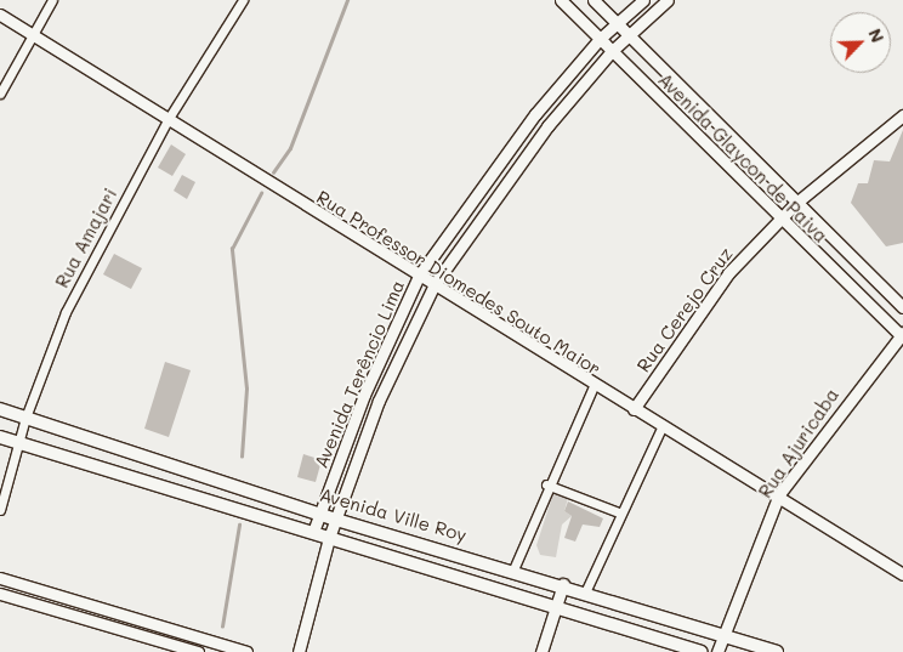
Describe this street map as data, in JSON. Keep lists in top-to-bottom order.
{
  "streets": {
    "main road": [
      "Avenida Glaycon de Paiva",
      "Rua Professor Diomedes Souto Maior",
      "Rua Cerejo Cruz",
      "Avenida Terêncio Lima",
      "Rua Ajuricaba",
      "Avenida Ville Roy"
    ],
    "street": ["Rua Amajari"]
  },
  "crossings": [
    ["Avenida Glaycon de Paiva", "Rua Cerejo Cruz"],
    ["Avenida Glaycon de Paiva", "Avenida Terêncio Lima"],
    ["Avenida Glaycon de Paiva", "Rua Ajuricaba"],
    ["Rua Amajari", "Rua Professor Diomedes Souto Maior"],
    ["Rua Amajari", "Avenida Ville Roy"],
    ["Rua Professor Diomedes Souto Maior", "Rua Cerejo Cruz"],
    ["Rua Professor Diomedes Souto Maior", "Avenida Terêncio Lima"],
    ["Rua Professor Diomedes Souto Maior", "Rua Ajuricaba"],
    ["Avenida Terêncio Lima", "Avenida Ville Roy"],
    ["Rua Ajuricaba", "Avenida Ville Roy"]
  ],
  "north": "top right"
}
